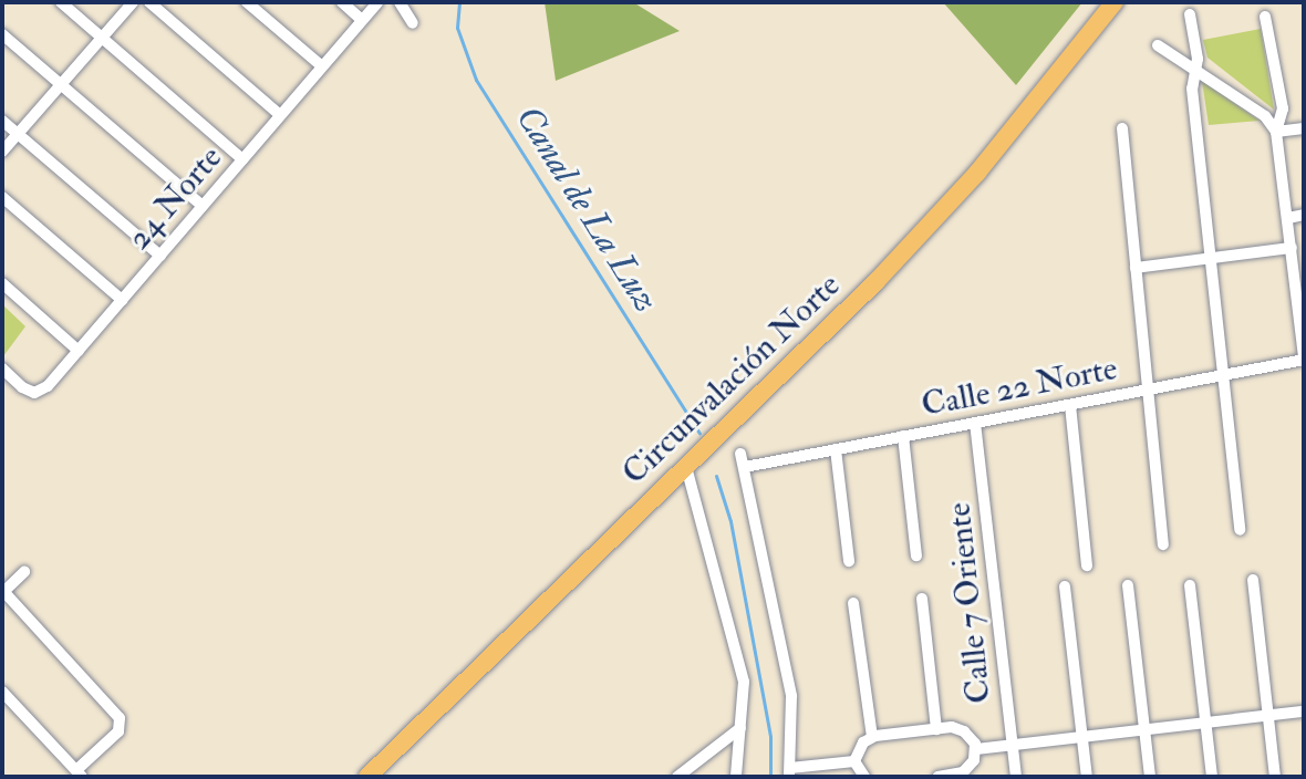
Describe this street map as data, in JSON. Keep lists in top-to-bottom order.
{
  "streets": {
    "main road": ["Circunvalación Norte"],
    "street": ["24 Norte", "Calle 22 Norte", "Calle 7 Oriente"]
  },
  "crossings": [
    ["Calle 22 Norte", "Calle 7 Oriente"]
  ],
  "water": ["Canal de La Luz"]
}
